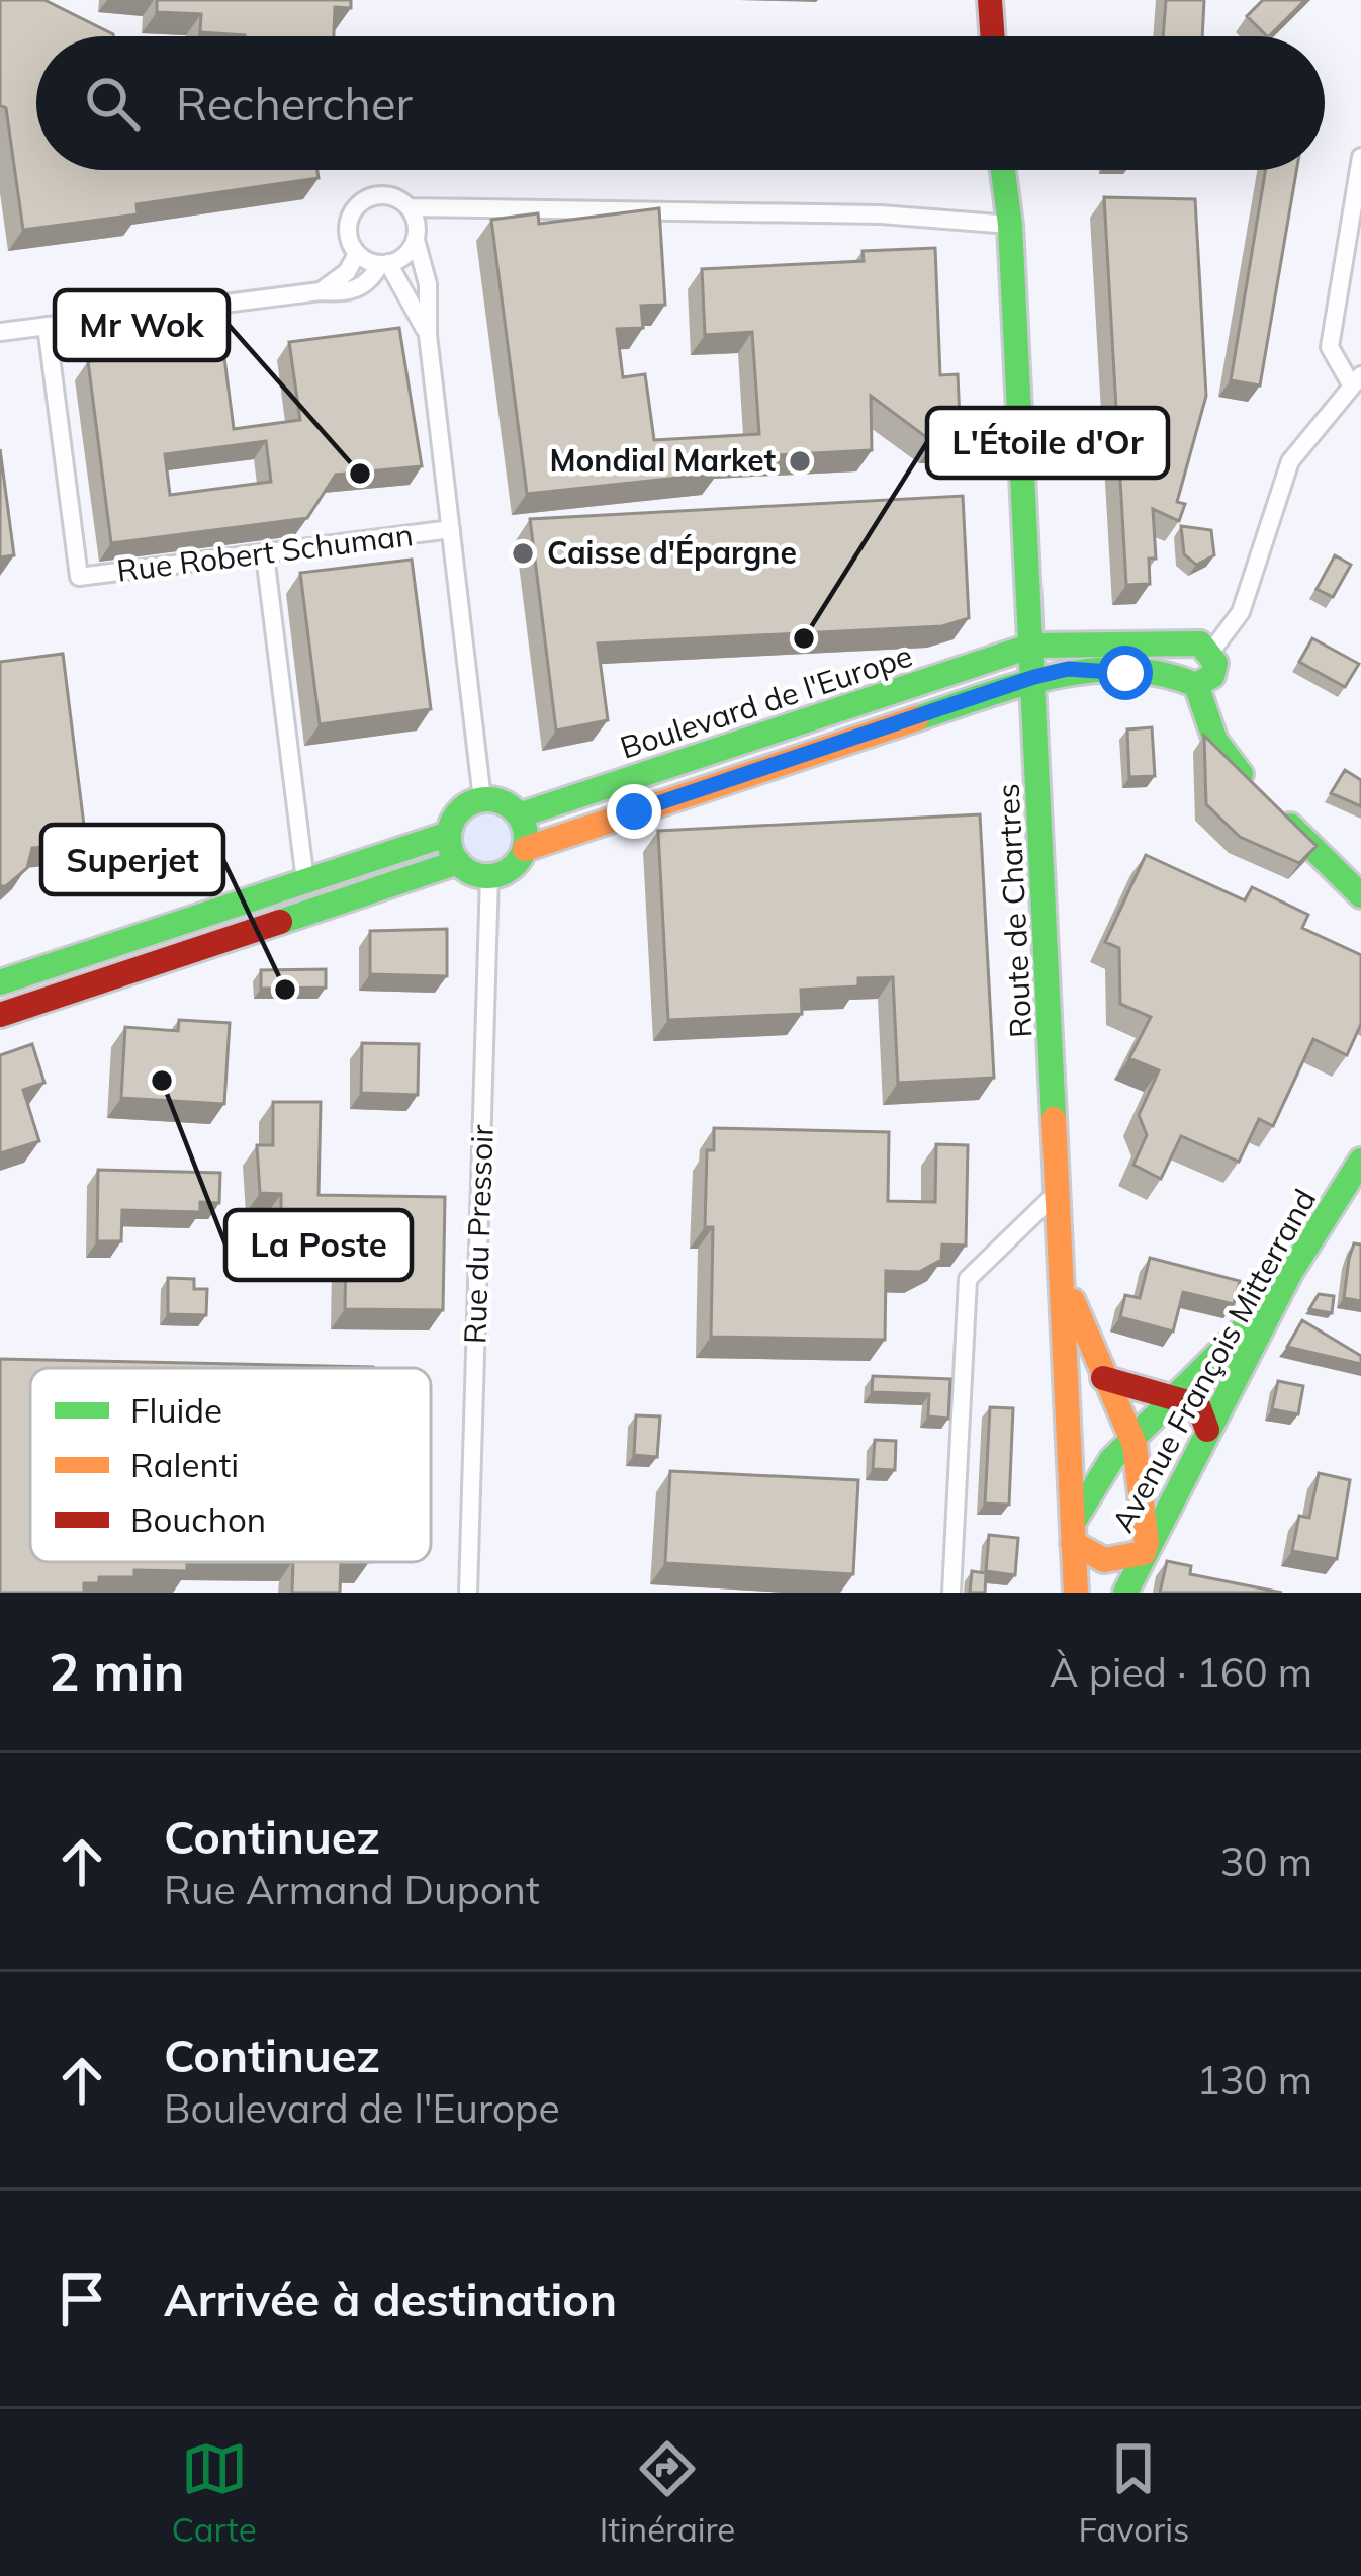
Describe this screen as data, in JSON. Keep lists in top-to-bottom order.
{
  "streets": {
    "street": [
      "Rue Robert Schuman",
      "Boulevard de l'Europe",
      "Route de Chartres",
      "Rue du Pressoir",
      "Avenue François Mitterrand"
    ]
  },
  "crossings": [
    ["Boulevard de l'Europe", "Route de Chartres"],
    ["Boulevard de l'Europe", "Rue du Pressoir"]
  ],
  "places": [
    "Mondial Market",
    "Mr Wok",
    "Caisse d'Épargne",
    "L'Étoile d'Or",
    "Superjet",
    "La Poste"
  ],
  "legend": ["Fluide", "Ralenti", "Bouchon"],
  "page": {
    "search": "Rechercher",
    "heading": ["2 min", "À pied · 160 m"],
    "list": [
      ["Continuez", "Rue Armand Dupont", "30 m"],
      ["Continuez", "Boulevard de l'Europe", "130 m"],
      "Arrivée à destination"
    ],
    "nav": ["Carte", "Itinéraire", "Favoris"]
  }
}
